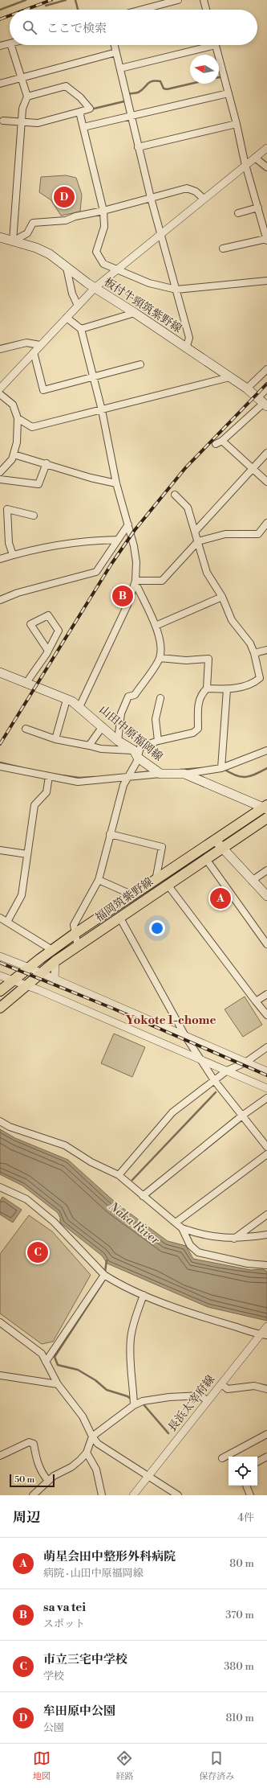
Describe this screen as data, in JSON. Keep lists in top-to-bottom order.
{
  "streets": {
    "main road": ["板付牛頸筑紫野線", "山田中原福岡線", "福岡筑紫野線"],
    "street": ["長浜太宰府線"]
  },
  "crossings": [
    ["山田中原福岡線", "福岡筑紫野線"]
  ],
  "districts": ["Yokote 1-chome"],
  "water": ["Naka River"],
  "scale_bar": "50 m",
  "north": "left",
  "page": {
    "search": "ここで検索",
    "pins": [
      "D",
      "B",
      "A",
      "C"
    ],
    "scale": "50 m",
    "heading": ["周辺", "4件"],
    "list": [
      {
        "mark": "A",
        "name": "萌星会田中整形外科病院",
        "note": "病院 · 山田中原福岡線",
        "value": "80 m"
      },
      {
        "mark": "B",
        "name": "sa va tei",
        "note": "スポット",
        "value": "370 m"
      },
      {
        "mark": "C",
        "name": "市立三宅中学校",
        "note": "学校",
        "value": "380 m"
      },
      {
        "mark": "D",
        "name": "牟田原中公園",
        "note": "公園",
        "value": "810 m"
      }
    ],
    "nav": ["地図", "経路", "保存済み"]
  }
}
